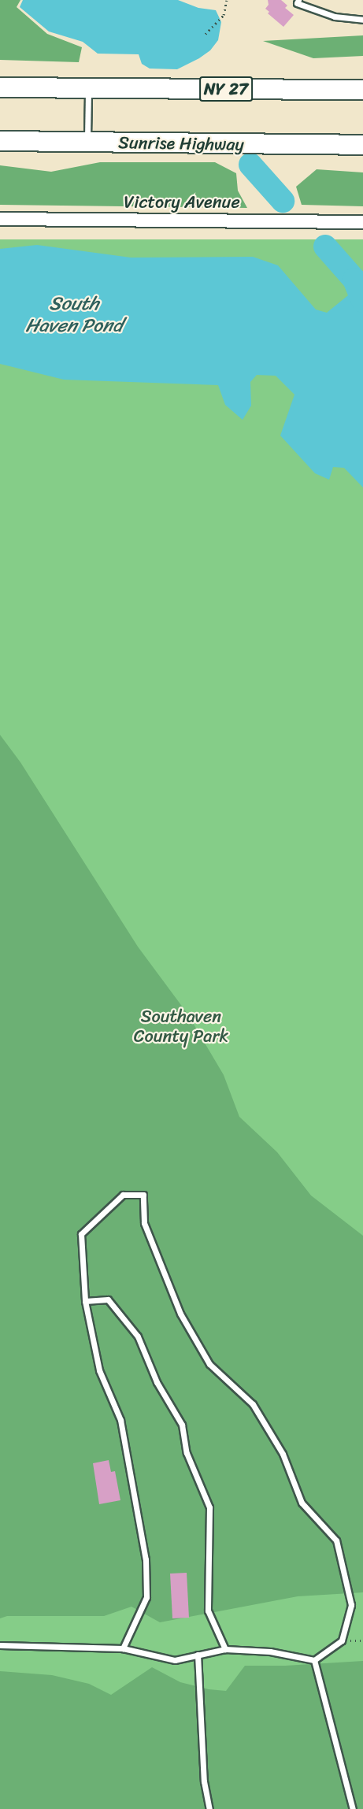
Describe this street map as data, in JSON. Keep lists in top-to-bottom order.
{
  "streets": {
    "highway": ["NY 27", "Sunrise Highway"],
    "street": ["Victory Avenue"]
  },
  "water": ["South Haven Pond"],
  "parks": ["Southaven County Park"]
}
